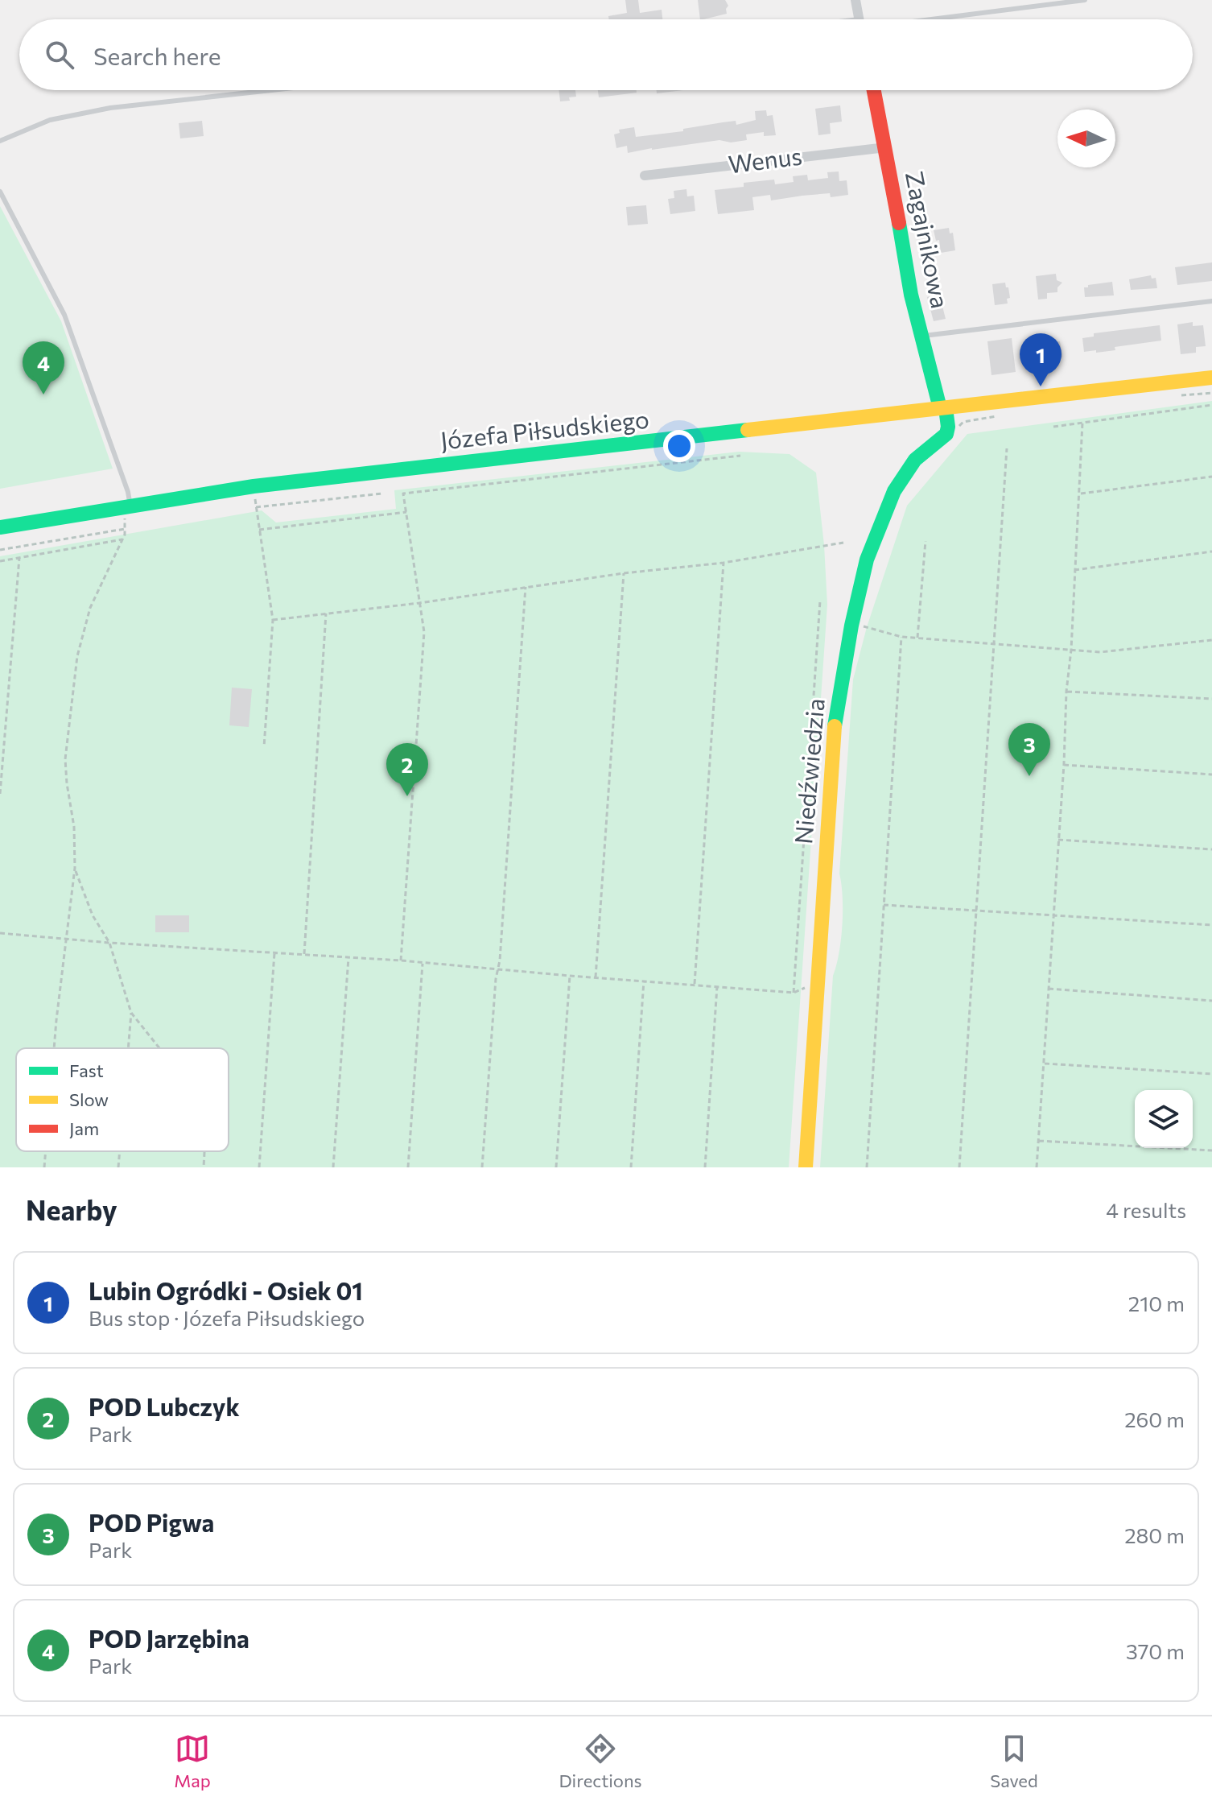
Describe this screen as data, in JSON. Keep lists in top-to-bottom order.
{
  "streets": {
    "street": [
      "Wenus",
      "Zagajnikowa",
      "Józefa Piłsudskiego",
      "Niedźwiedzia"
    ]
  },
  "crossings": [
    ["Wenus", "Zagajnikowa"],
    ["Zagajnikowa", "Józefa Piłsudskiego"],
    ["Zagajnikowa", "Niedźwiedzia"],
    ["Józefa Piłsudskiego", "Niedźwiedzia"]
  ],
  "legend": ["Fast", "Slow", "Jam"],
  "north": "left",
  "page": {
    "search": "Search here",
    "pins": [
      "1",
      "4",
      "3",
      "2"
    ],
    "heading": ["Nearby", "4 results"],
    "list": [
      {
        "mark": "1",
        "name": "Lubin Ogródki - Osiek 01",
        "note": "Bus stop · Józefa Piłsudskiego",
        "value": "210 m"
      },
      {
        "mark": "2",
        "name": "POD Lubczyk",
        "note": "Park",
        "value": "260 m"
      },
      {
        "mark": "3",
        "name": "POD Pigwa",
        "note": "Park",
        "value": "280 m"
      },
      {
        "mark": "4",
        "name": "POD Jarzębina",
        "note": "Park",
        "value": "370 m"
      }
    ],
    "nav": ["Map", "Directions", "Saved"]
  }
}
